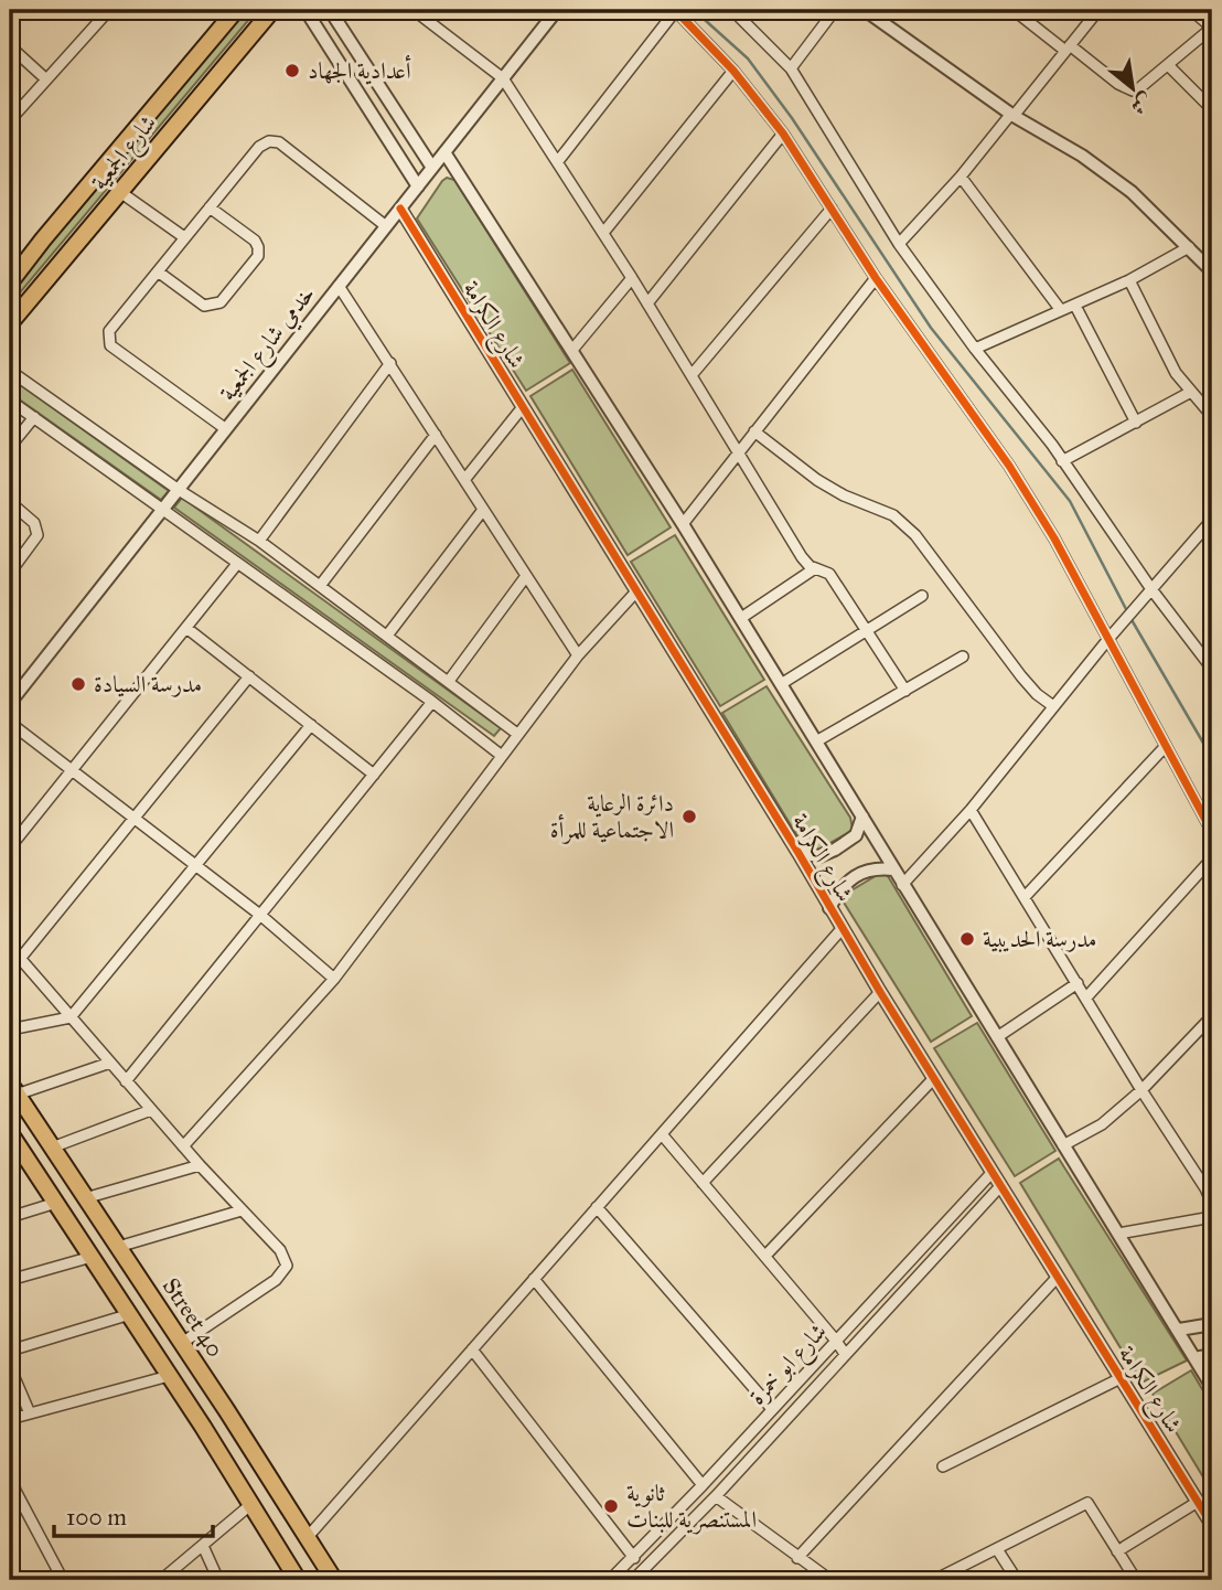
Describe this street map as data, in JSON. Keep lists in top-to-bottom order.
{
  "streets": {
    "main road": ["شارع الجمعية", "Street 40"],
    "street": ["شارع الكرامة", "خدمي شارع الجمعية", "شارع ابو خمرة"]
  },
  "crossings": [
    ["شارع الكرامة", "خدمي شارع الجمعية"],
    ["شارع الكرامة", "شارع ابو خمرة"]
  ],
  "places": [
    "أعدادية الجهاد",
    "مدرسة السيادة",
    "دائرة الرعاية الاجتماعية للمرأة",
    "مدرسة الحديبية",
    "ثانوية المستنصرية للبنات"
  ],
  "scale_bar": "100 m",
  "north": "bottom right"
}
